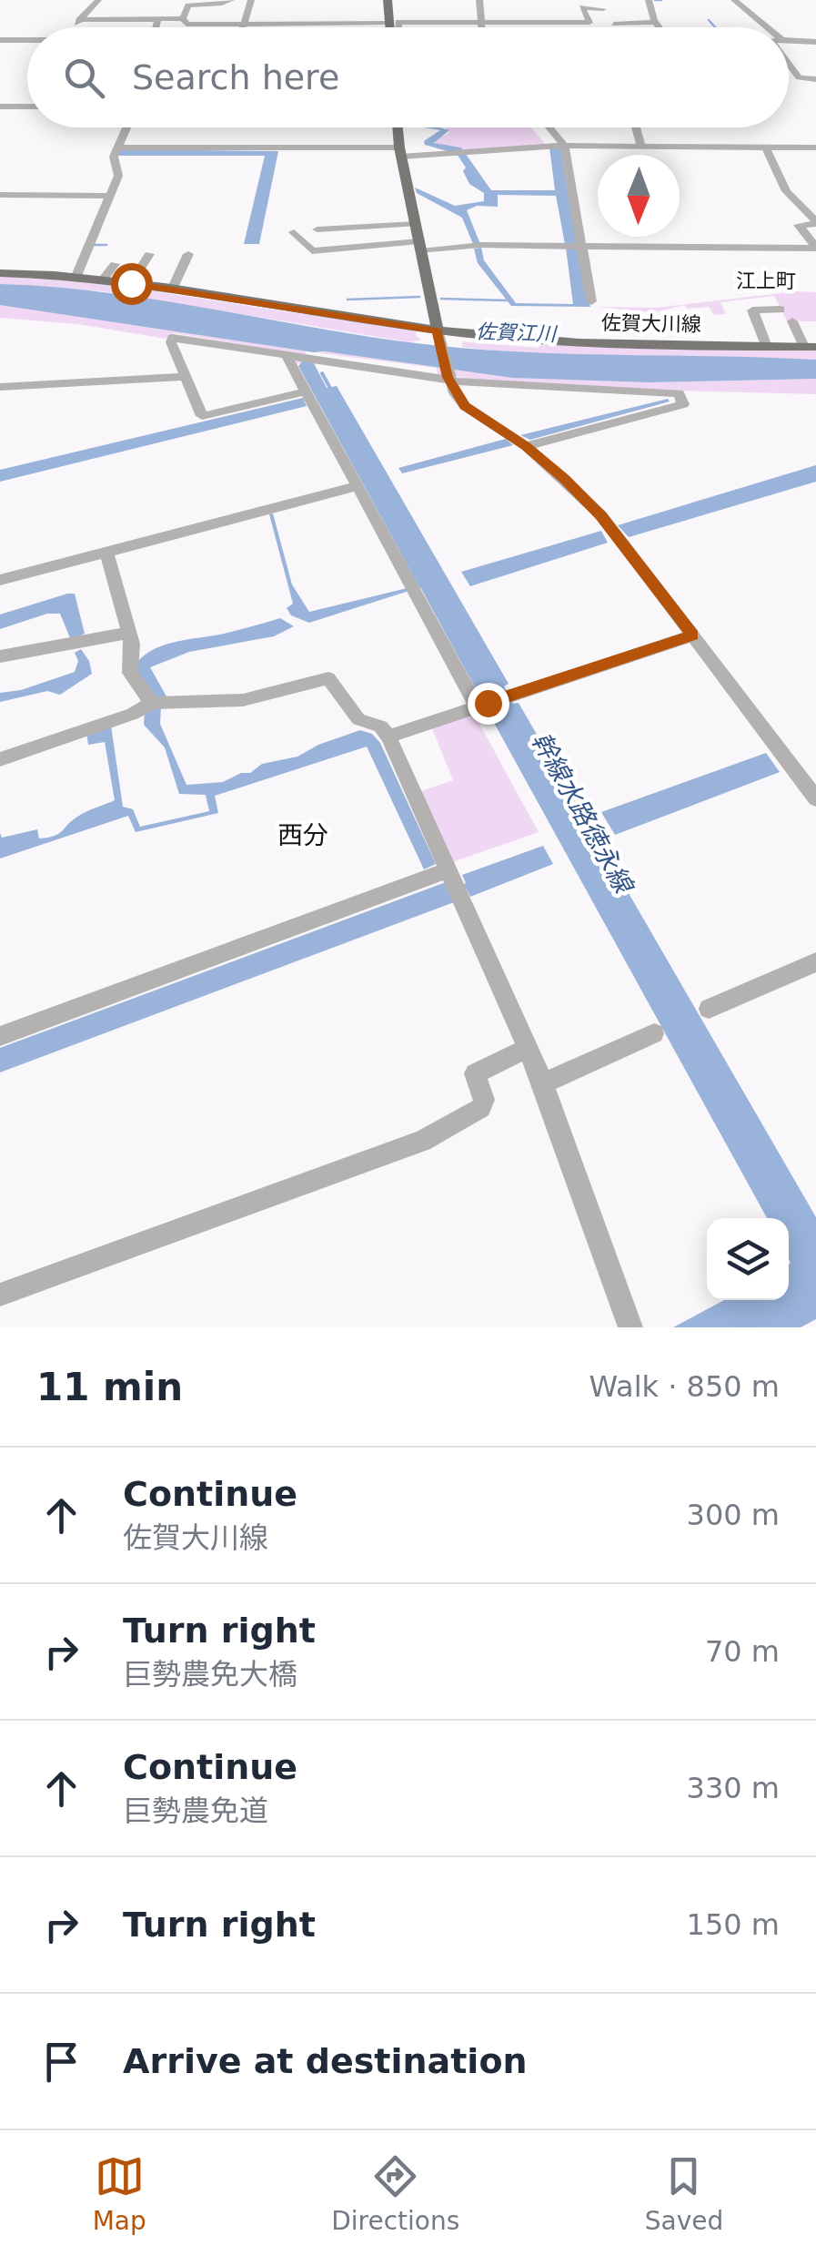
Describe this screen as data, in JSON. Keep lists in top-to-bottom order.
{
  "streets": {
    "main road": ["佐賀大川線"]
  },
  "districts": ["江上町", "西分"],
  "water": ["佐賀江川", "幹線水路徳永線"],
  "north": "bottom",
  "page": {
    "search": "Search here",
    "heading": ["11 min", "Walk · 850 m"],
    "list": [
      ["Continue", "佐賀大川線", "300 m"],
      ["Turn right", "巨勢農免大橋", "70 m"],
      ["Continue", "巨勢農免道", "330 m"],
      ["Turn right", "150 m"],
      "Arrive at destination"
    ],
    "nav": ["Map", "Directions", "Saved"]
  }
}
